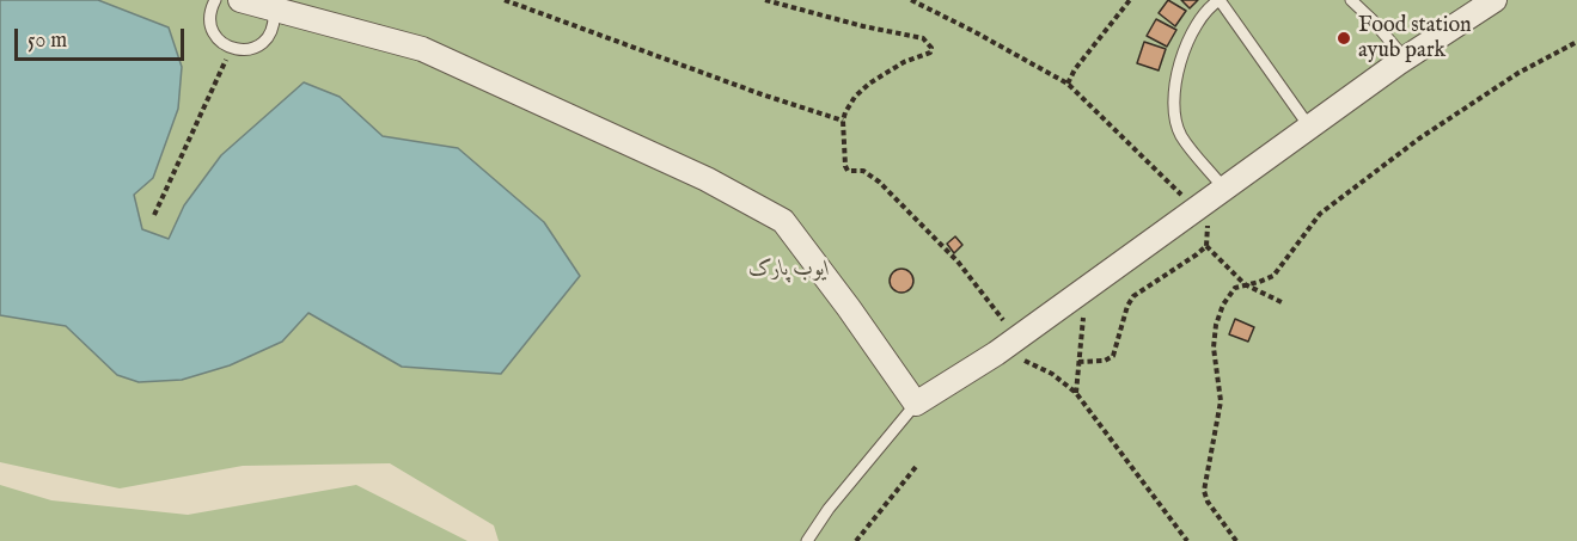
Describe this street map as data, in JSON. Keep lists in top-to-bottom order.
{
  "parks": ["ایوب پارک"],
  "places": ["Food station ayub park"],
  "scale_bar": "50 m"
}
